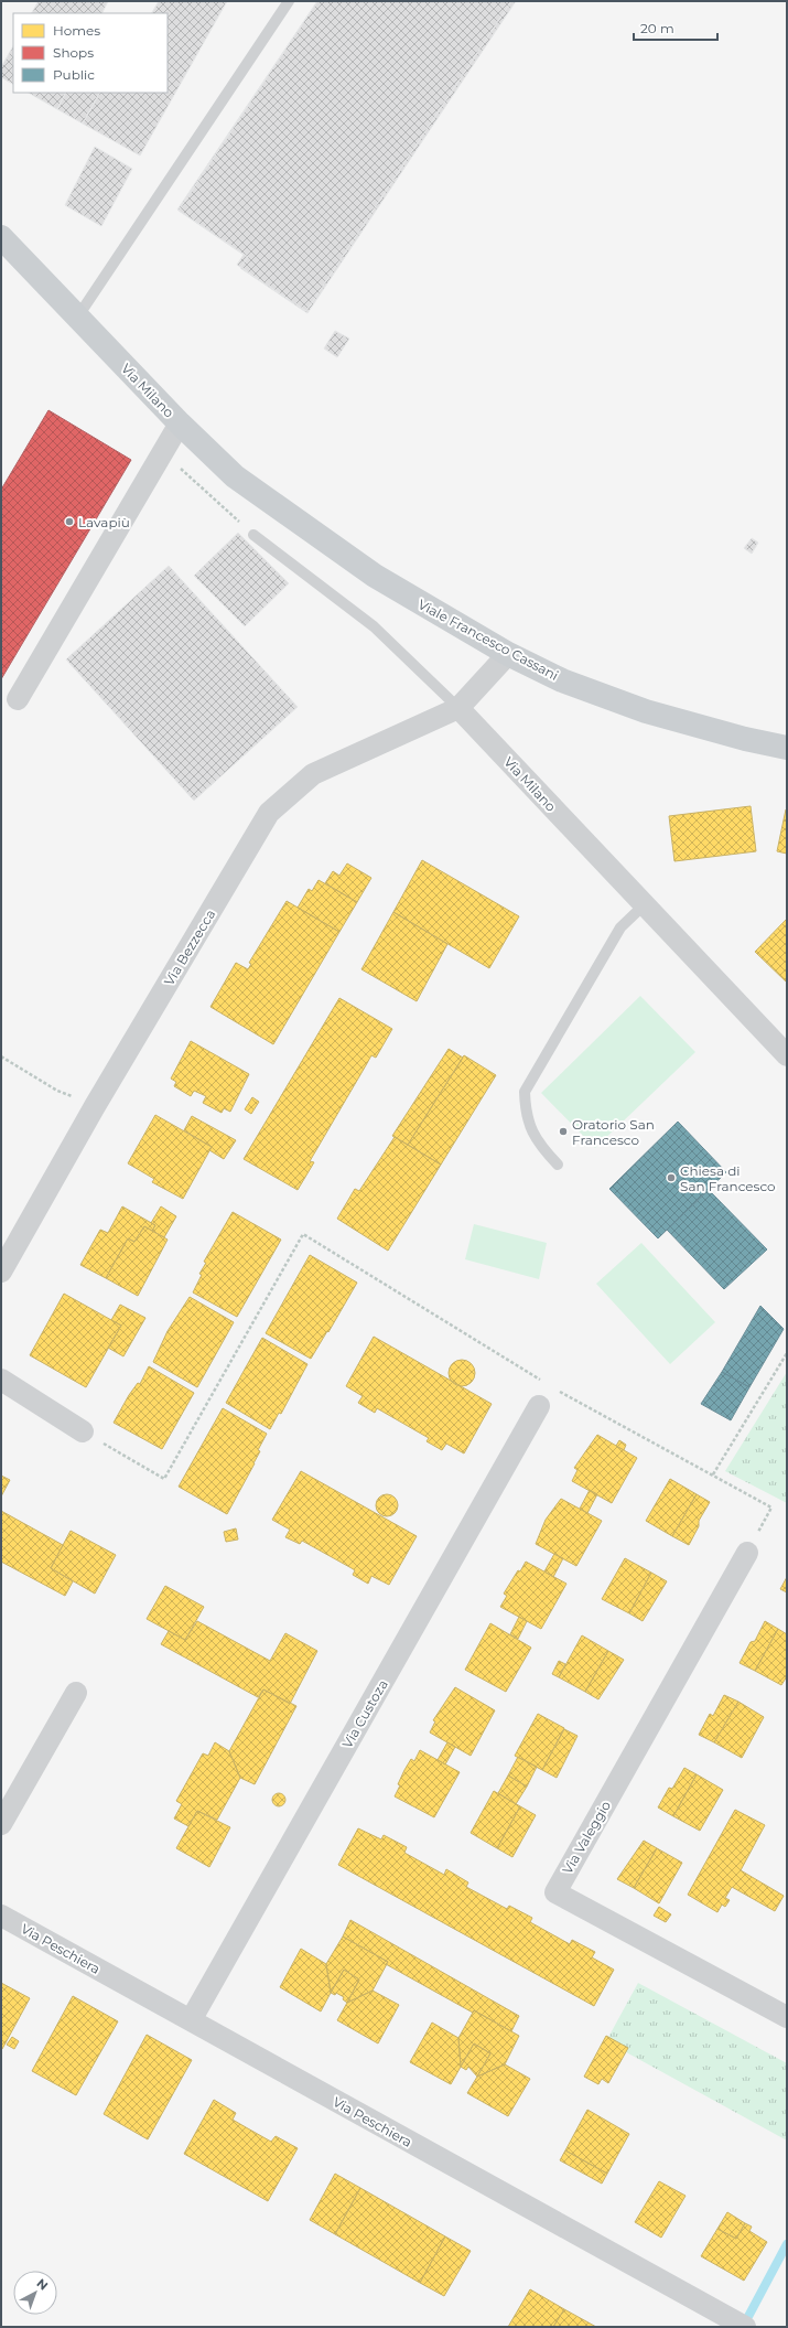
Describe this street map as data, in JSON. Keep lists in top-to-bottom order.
{
  "streets": {
    "main road": ["Via Milano", "Viale Francesco Cassani"],
    "street": [
      "Via Bezzecca",
      "Via Custoza",
      "Via Valeggio",
      "Via Peschiera"
    ]
  },
  "crossings": [
    ["Via Milano", "Viale Francesco Cassani"],
    ["Via Milano", "Via Bezzecca"],
    ["Via Custoza", "Via Peschiera"]
  ],
  "places": ["Lavapiù", "Oratorio San Francesco", "Chiesa di San Francesco"],
  "legend": ["Homes", "Shops", "Public"],
  "scale_bar": "20 m",
  "north": "top right"
}
